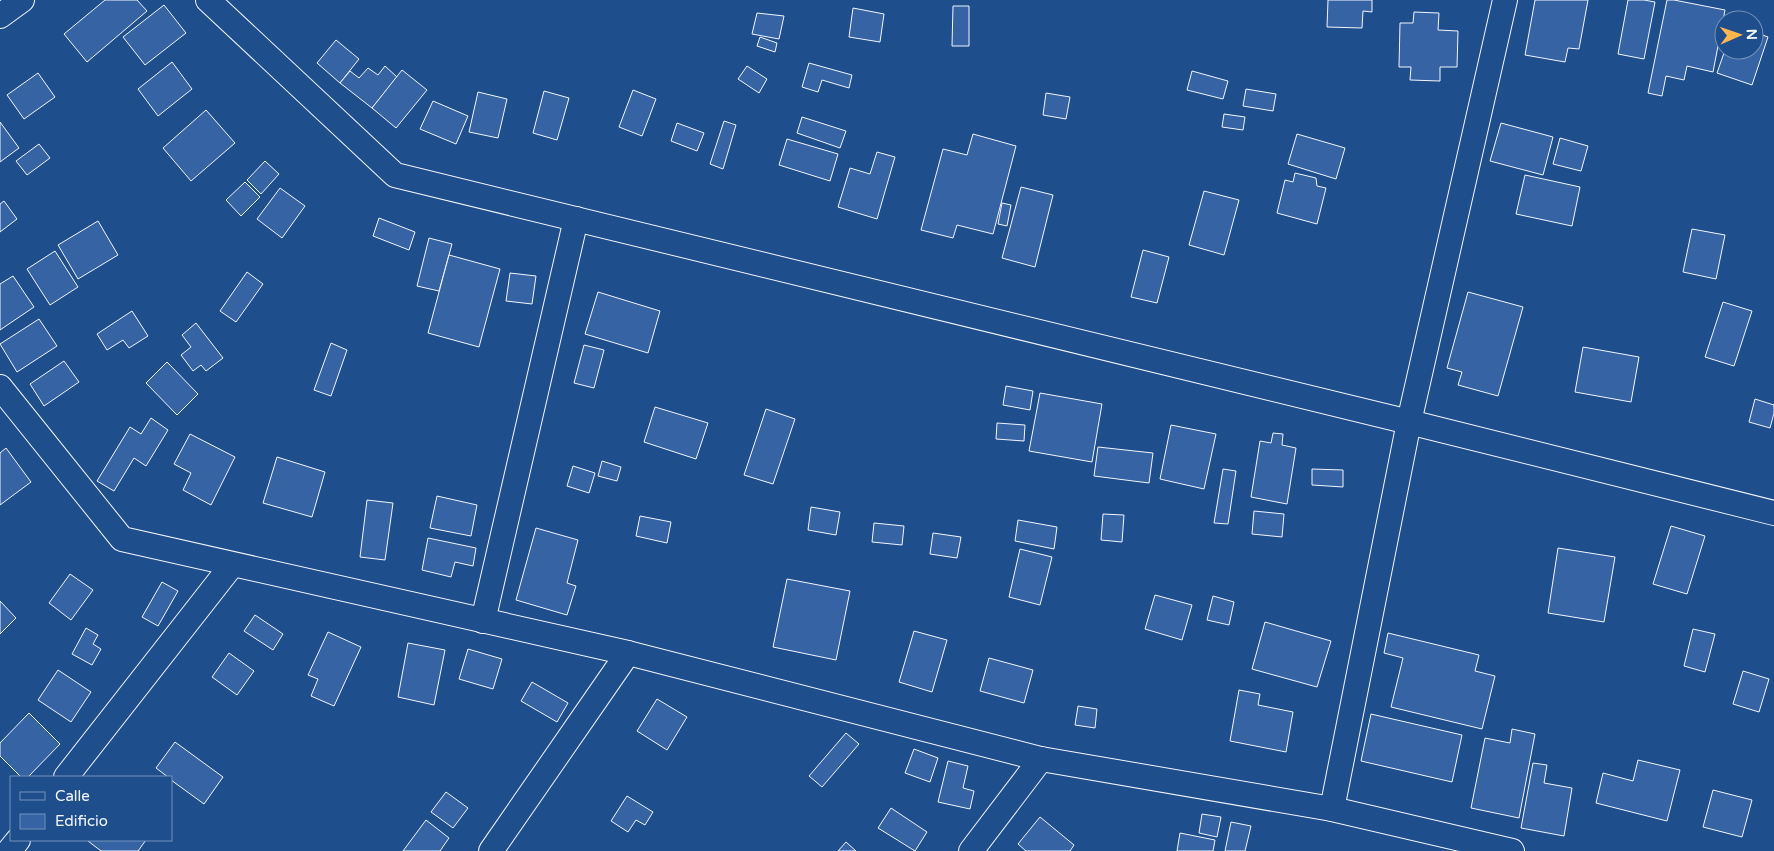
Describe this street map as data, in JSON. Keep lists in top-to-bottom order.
{
  "legend": ["Calle", "Edificio"],
  "north": "right"
}
